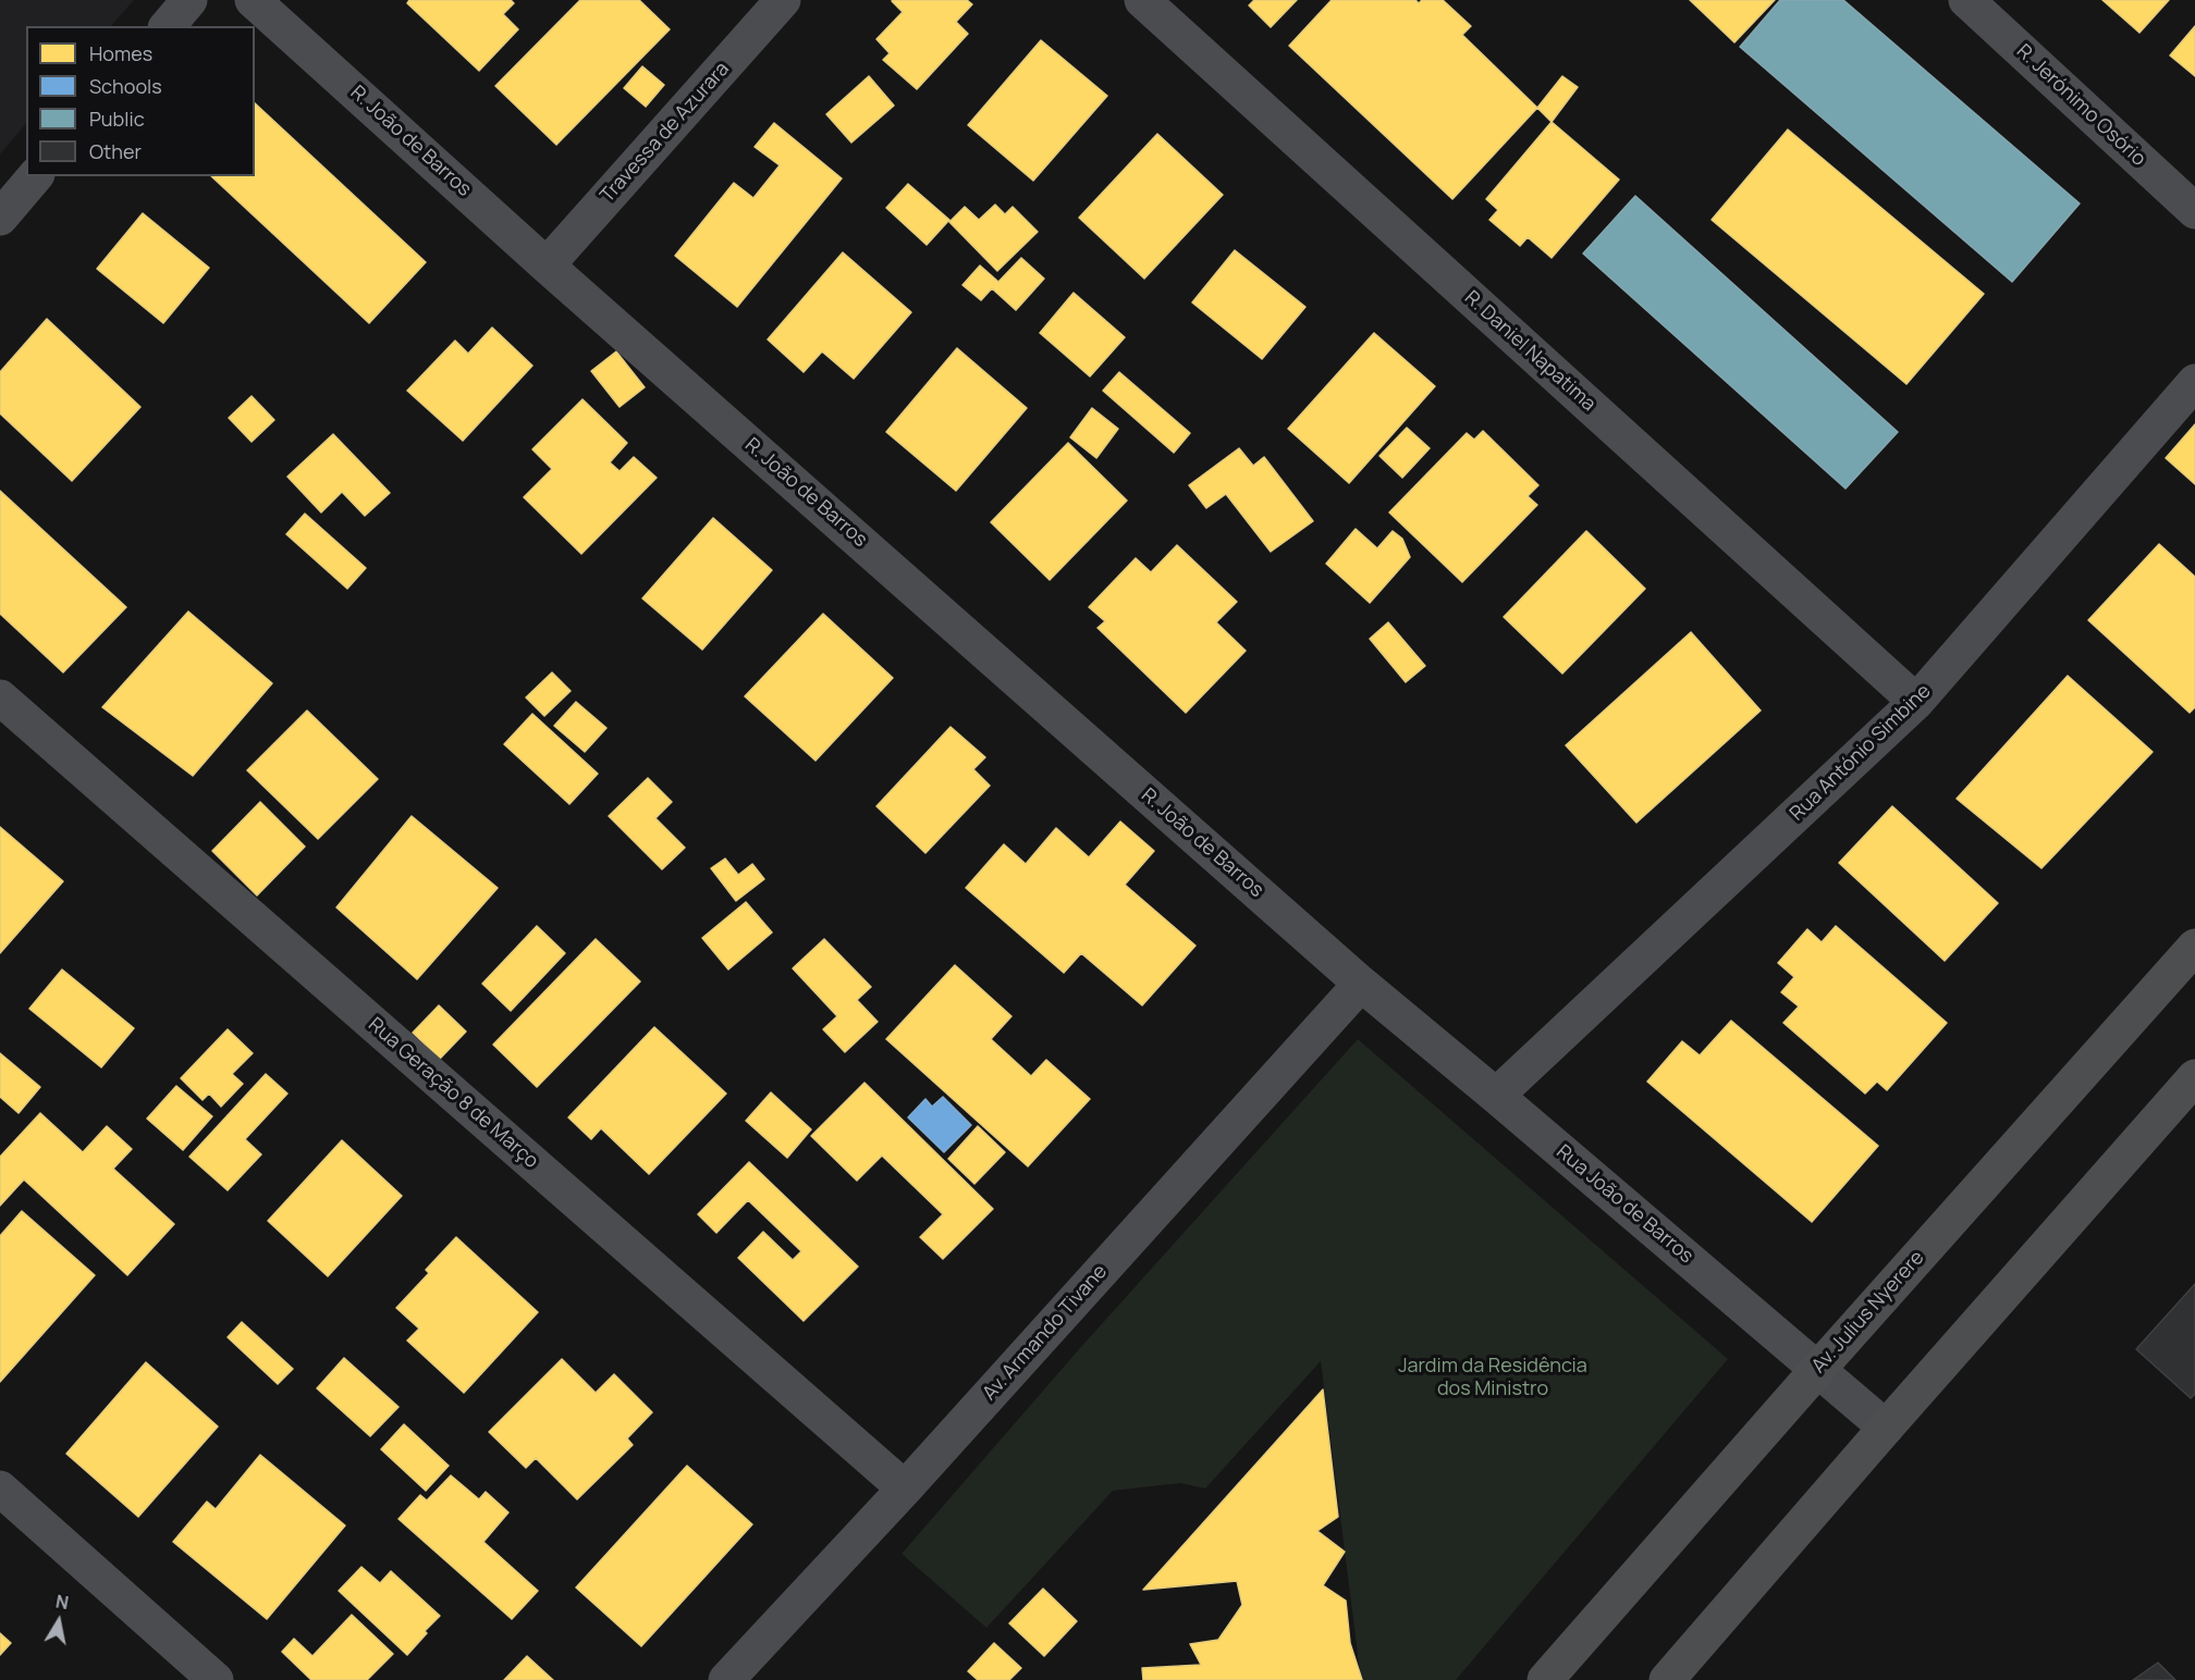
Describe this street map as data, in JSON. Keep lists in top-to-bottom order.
{
  "streets": {
    "main road": ["Av. Julius Nyerere"],
    "street": [
      "R. Jerónimo Osório",
      "Travessa de Azurara",
      "R. João de Barros",
      "R. Daniel Napatima",
      "Rua António Simbine",
      "Rua Geração 8 de Março",
      "Rua João de Barros",
      "Av. Armando Tivane"
    ]
  },
  "crossings": [
    ["Travessa de Azurara", "R. João de Barros"],
    ["R. João de Barros", "Rua João de Barros"],
    ["R. João de Barros", "Av. Armando Tivane"],
    ["R. Daniel Napatima", "Rua António Simbine"],
    ["Rua António Simbine", "Rua João de Barros"],
    ["Rua Geração 8 de Março", "Av. Armando Tivane"],
    ["Rua João de Barros", "Av. Julius Nyerere"],
    ["Rua João de Barros", "Av. Armando Tivane"]
  ],
  "parks": ["Jardim da Residência dos Ministro"],
  "legend": [
    "Homes",
    "Schools",
    "Public",
    "Other"
  ],
  "north": "top"
}
